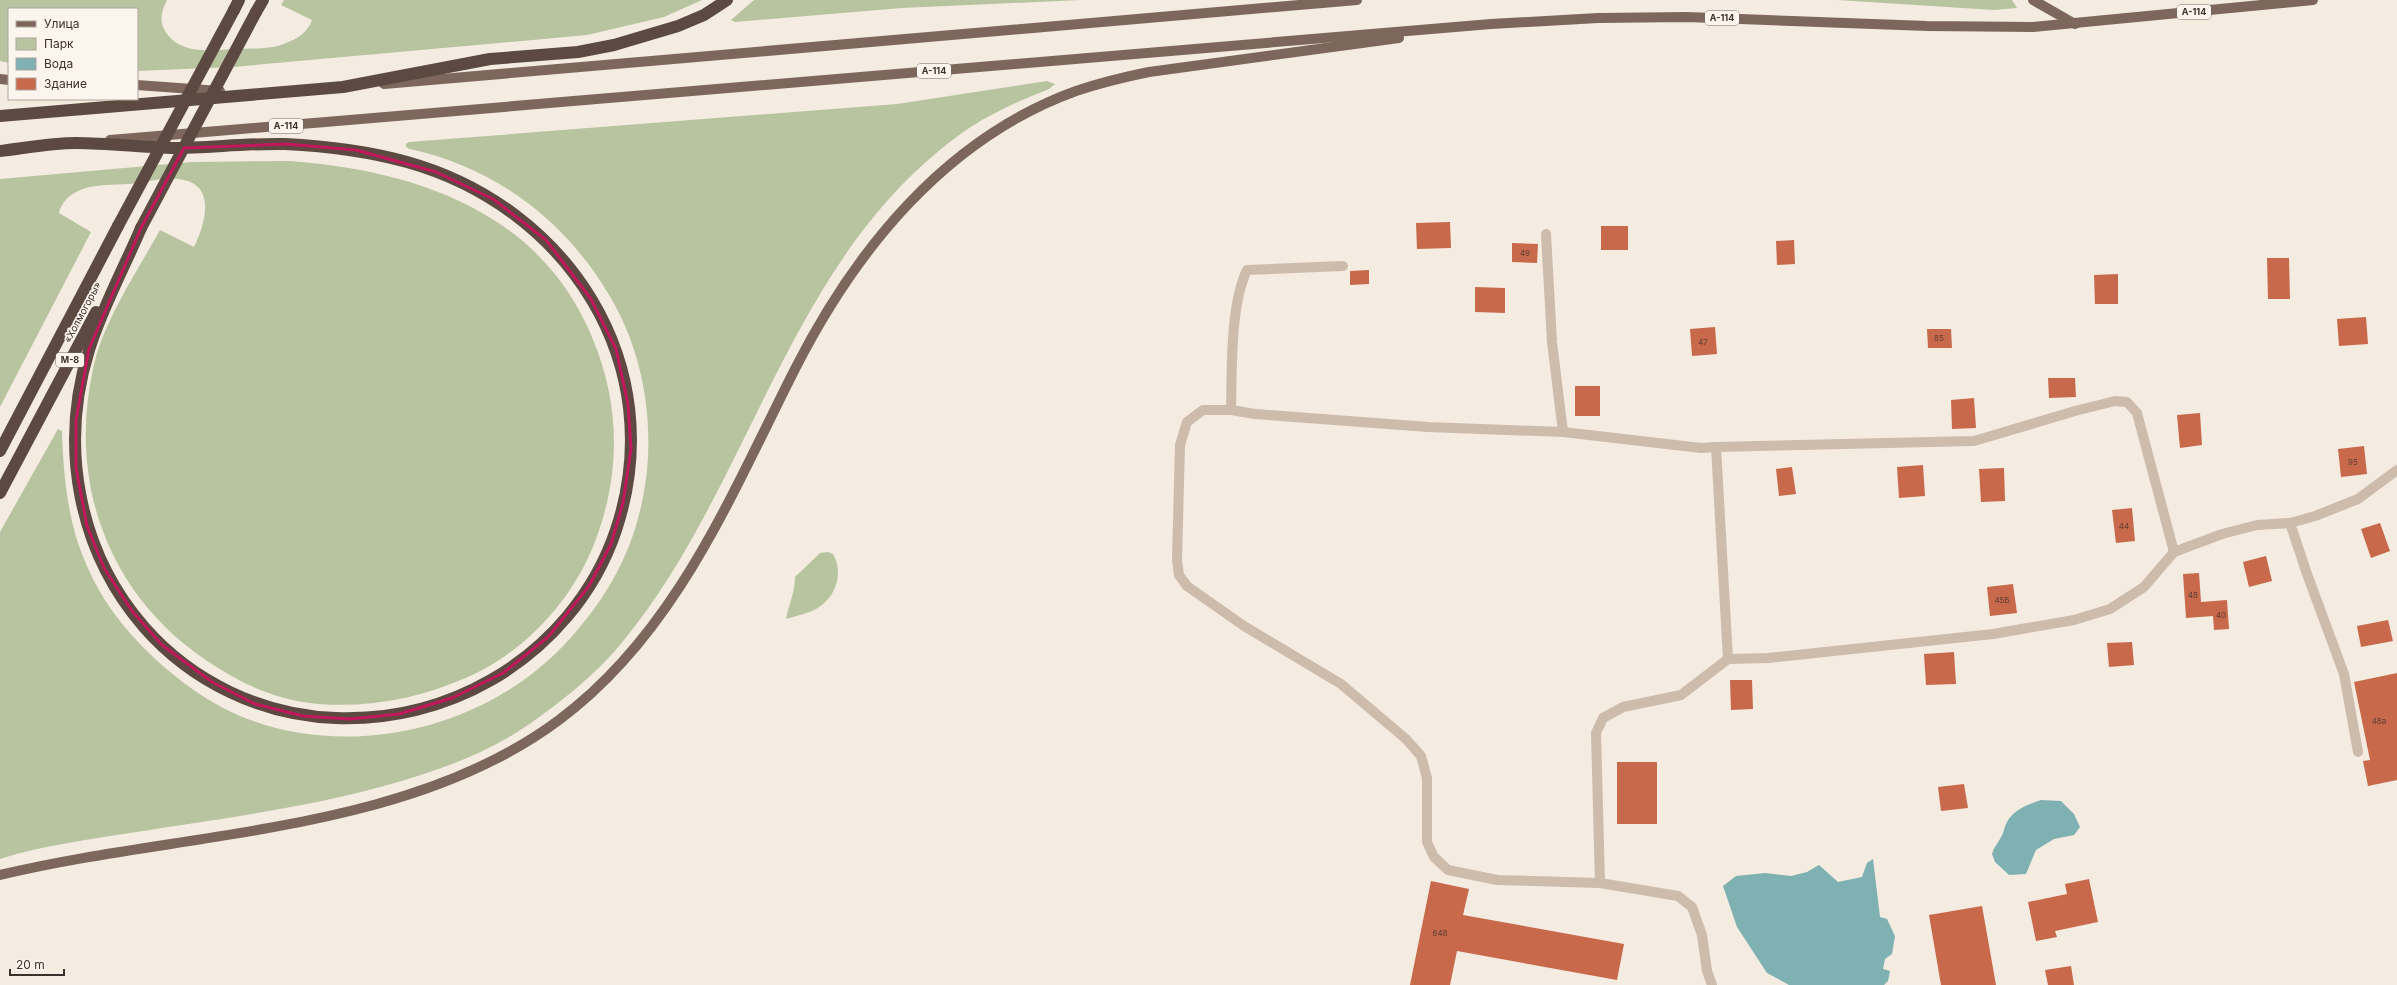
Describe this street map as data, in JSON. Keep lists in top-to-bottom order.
{
  "streets": {
    "highway": ["А-114", "«Холмогоры»", "М-8"]
  },
  "crossings": [
    ["«Холмогоры»", "М-8"]
  ],
  "house_numbers": [
    "49",
    "85",
    "47",
    "95",
    "44",
    "48",
    "45Б",
    "40",
    "48а",
    "648"
  ],
  "legend": [
    "Улица",
    "Парк",
    "Вода",
    "Здание"
  ],
  "scale_bar": "20 m"
}
